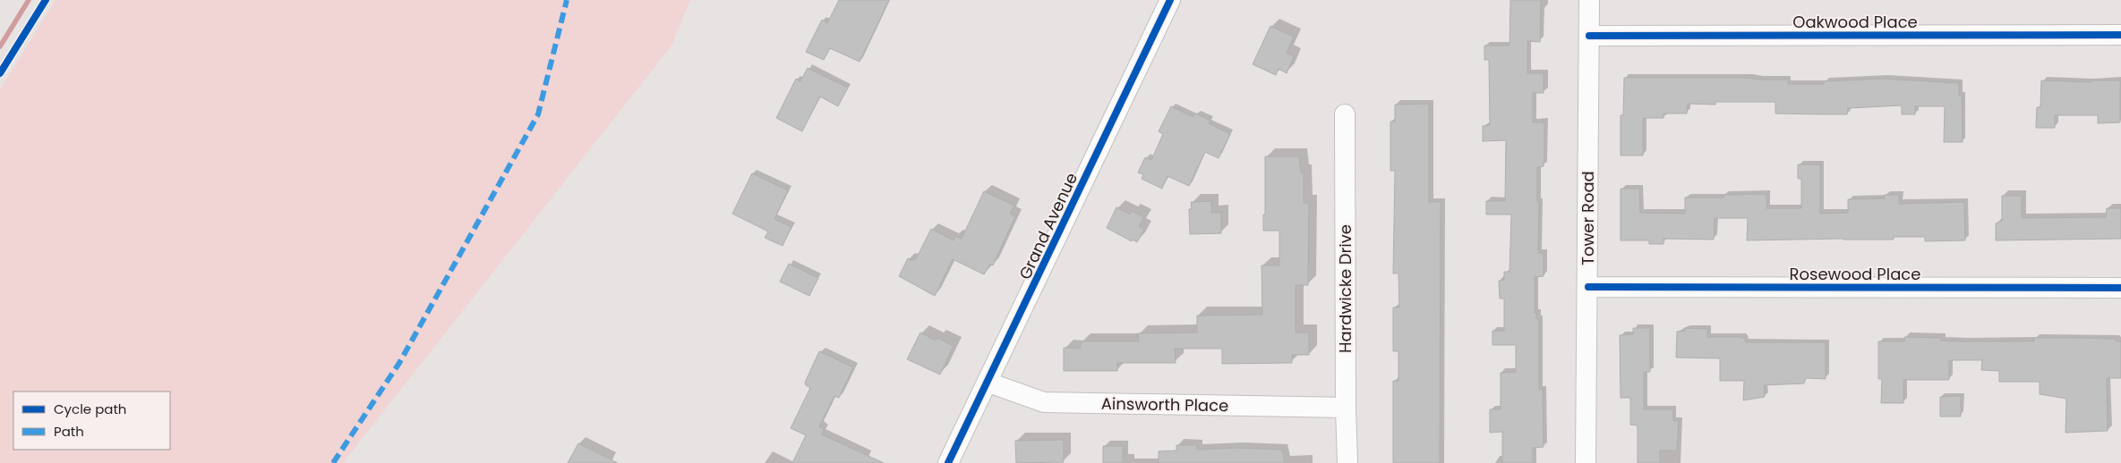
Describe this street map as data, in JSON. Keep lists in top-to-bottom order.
{
  "streets": {
    "street": [
      "Oakwood Place",
      "Tower Road",
      "Grand Avenue",
      "Rosewood Place",
      "Hardwicke Drive",
      "Ainsworth Place"
    ]
  },
  "crossings": [
    ["Oakwood Place", "Tower Road"],
    ["Tower Road", "Rosewood Place"],
    ["Grand Avenue", "Ainsworth Place"],
    ["Hardwicke Drive", "Ainsworth Place"]
  ],
  "legend": ["Cycle path", "Path"]
}
